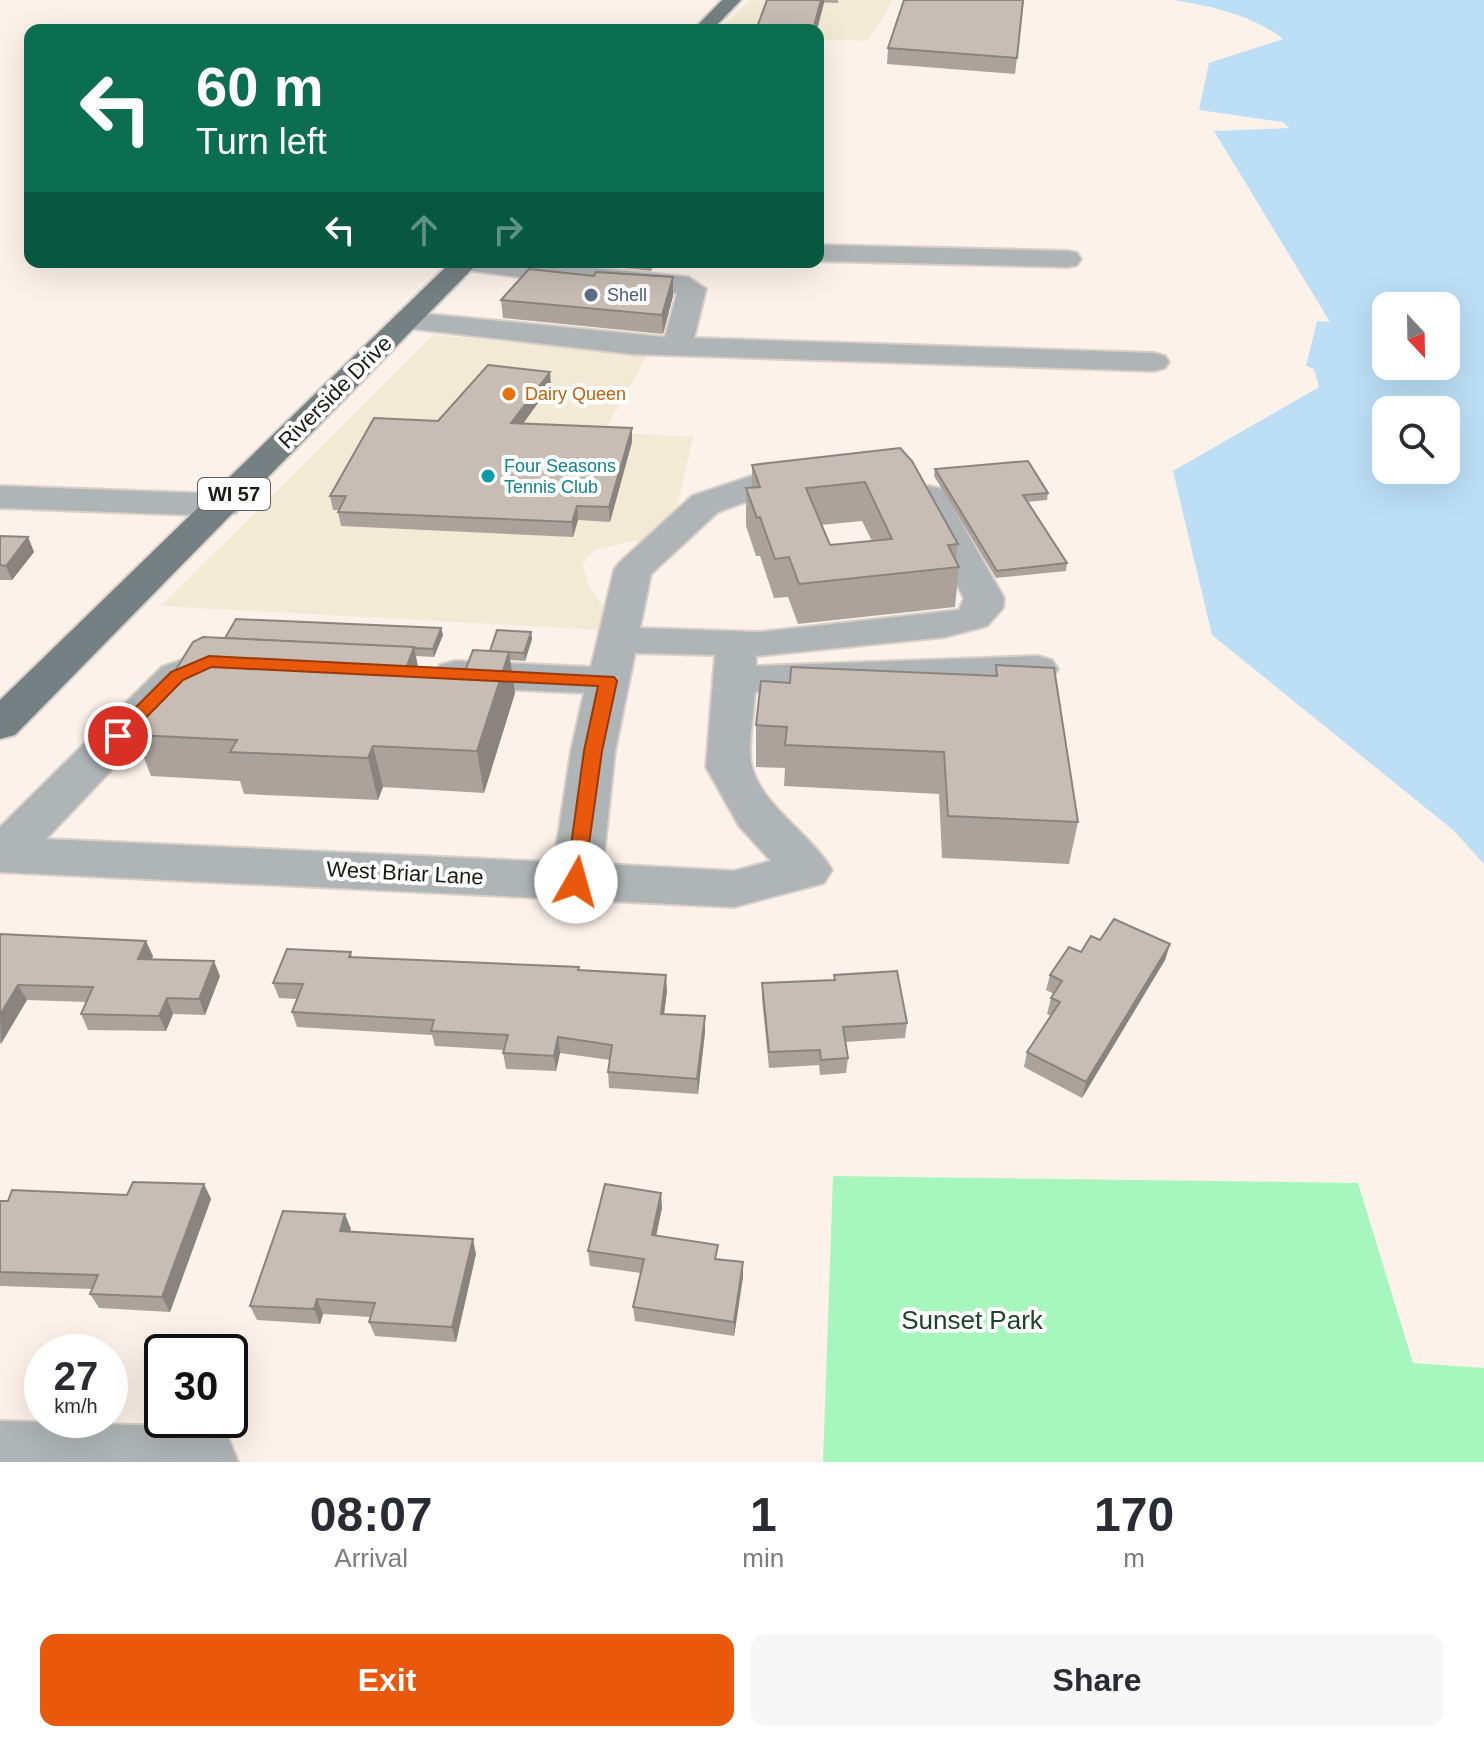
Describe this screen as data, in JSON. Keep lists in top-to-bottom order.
{
  "streets": {
    "main road": ["Riverside Drive", "WI 57"],
    "street": ["West Briar Lane"]
  },
  "parks": ["Sunset Park"],
  "places": ["Shell", "Dairy Queen", "Four Seasons Tennis Club"],
  "north": "bottom",
  "page": {
    "turn": ["60 m", "Turn left"],
    "speed": "27 km/h",
    "limit": "30",
    "eta": [
      "08:07",
      "Arrival",
      "1",
      "min",
      "170",
      "m"
    ],
    "buttons": ["Exit", "Share"]
  }
}
